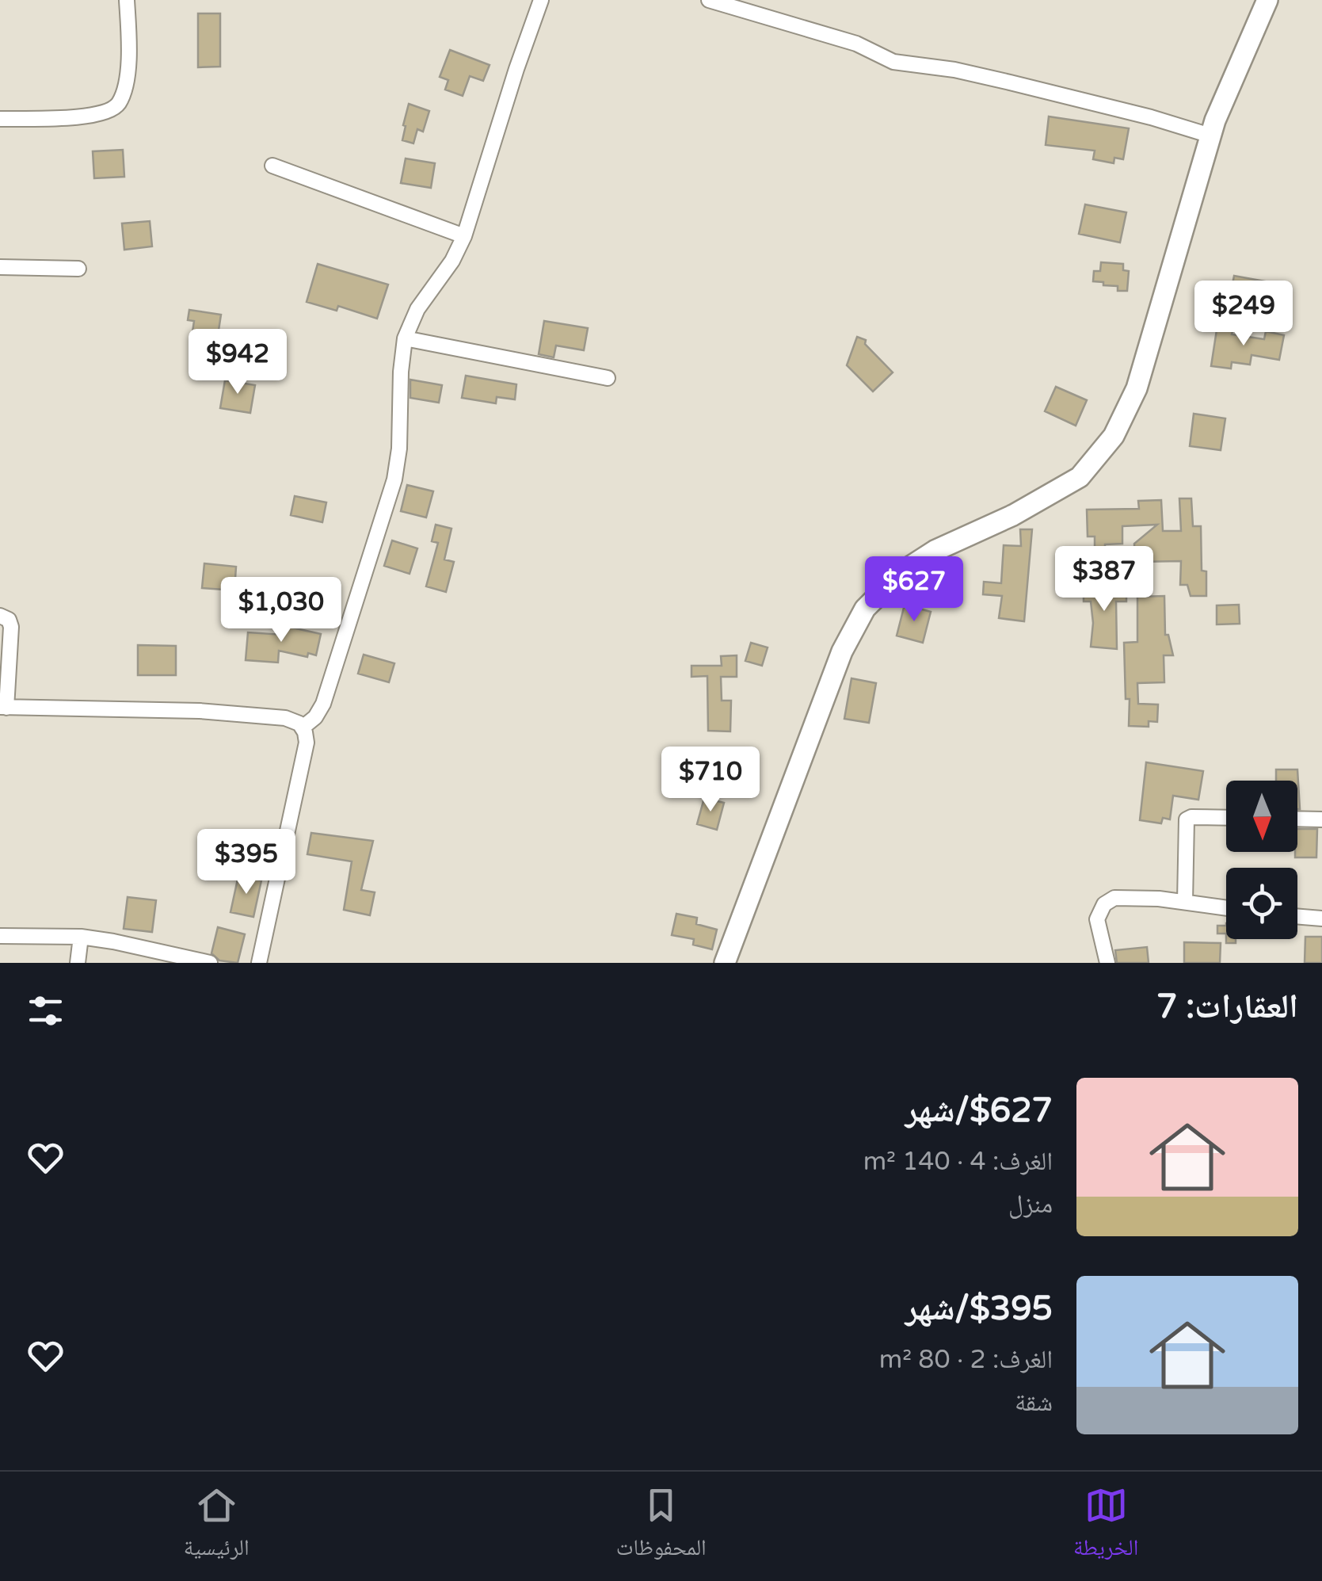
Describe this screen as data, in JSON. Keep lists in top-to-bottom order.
{
  "north": "bottom",
  "page": {
    "price": [
      "$249",
      "$942",
      "$387",
      "$627",
      "$1,030",
      "$710",
      "$395"
    ],
    "heading": "العقارات: 7",
    "list": [
      {
        "name": "$627/شهر",
        "note": "الغرف: 4 · 140 m² · منزل"
      },
      {
        "name": "$395/شهر",
        "note": "الغرف: 2 · 80 m² · شقة"
      }
    ],
    "tabs": ["الخريطة", "المحفوظات", "الرئيسية"]
  }
}
